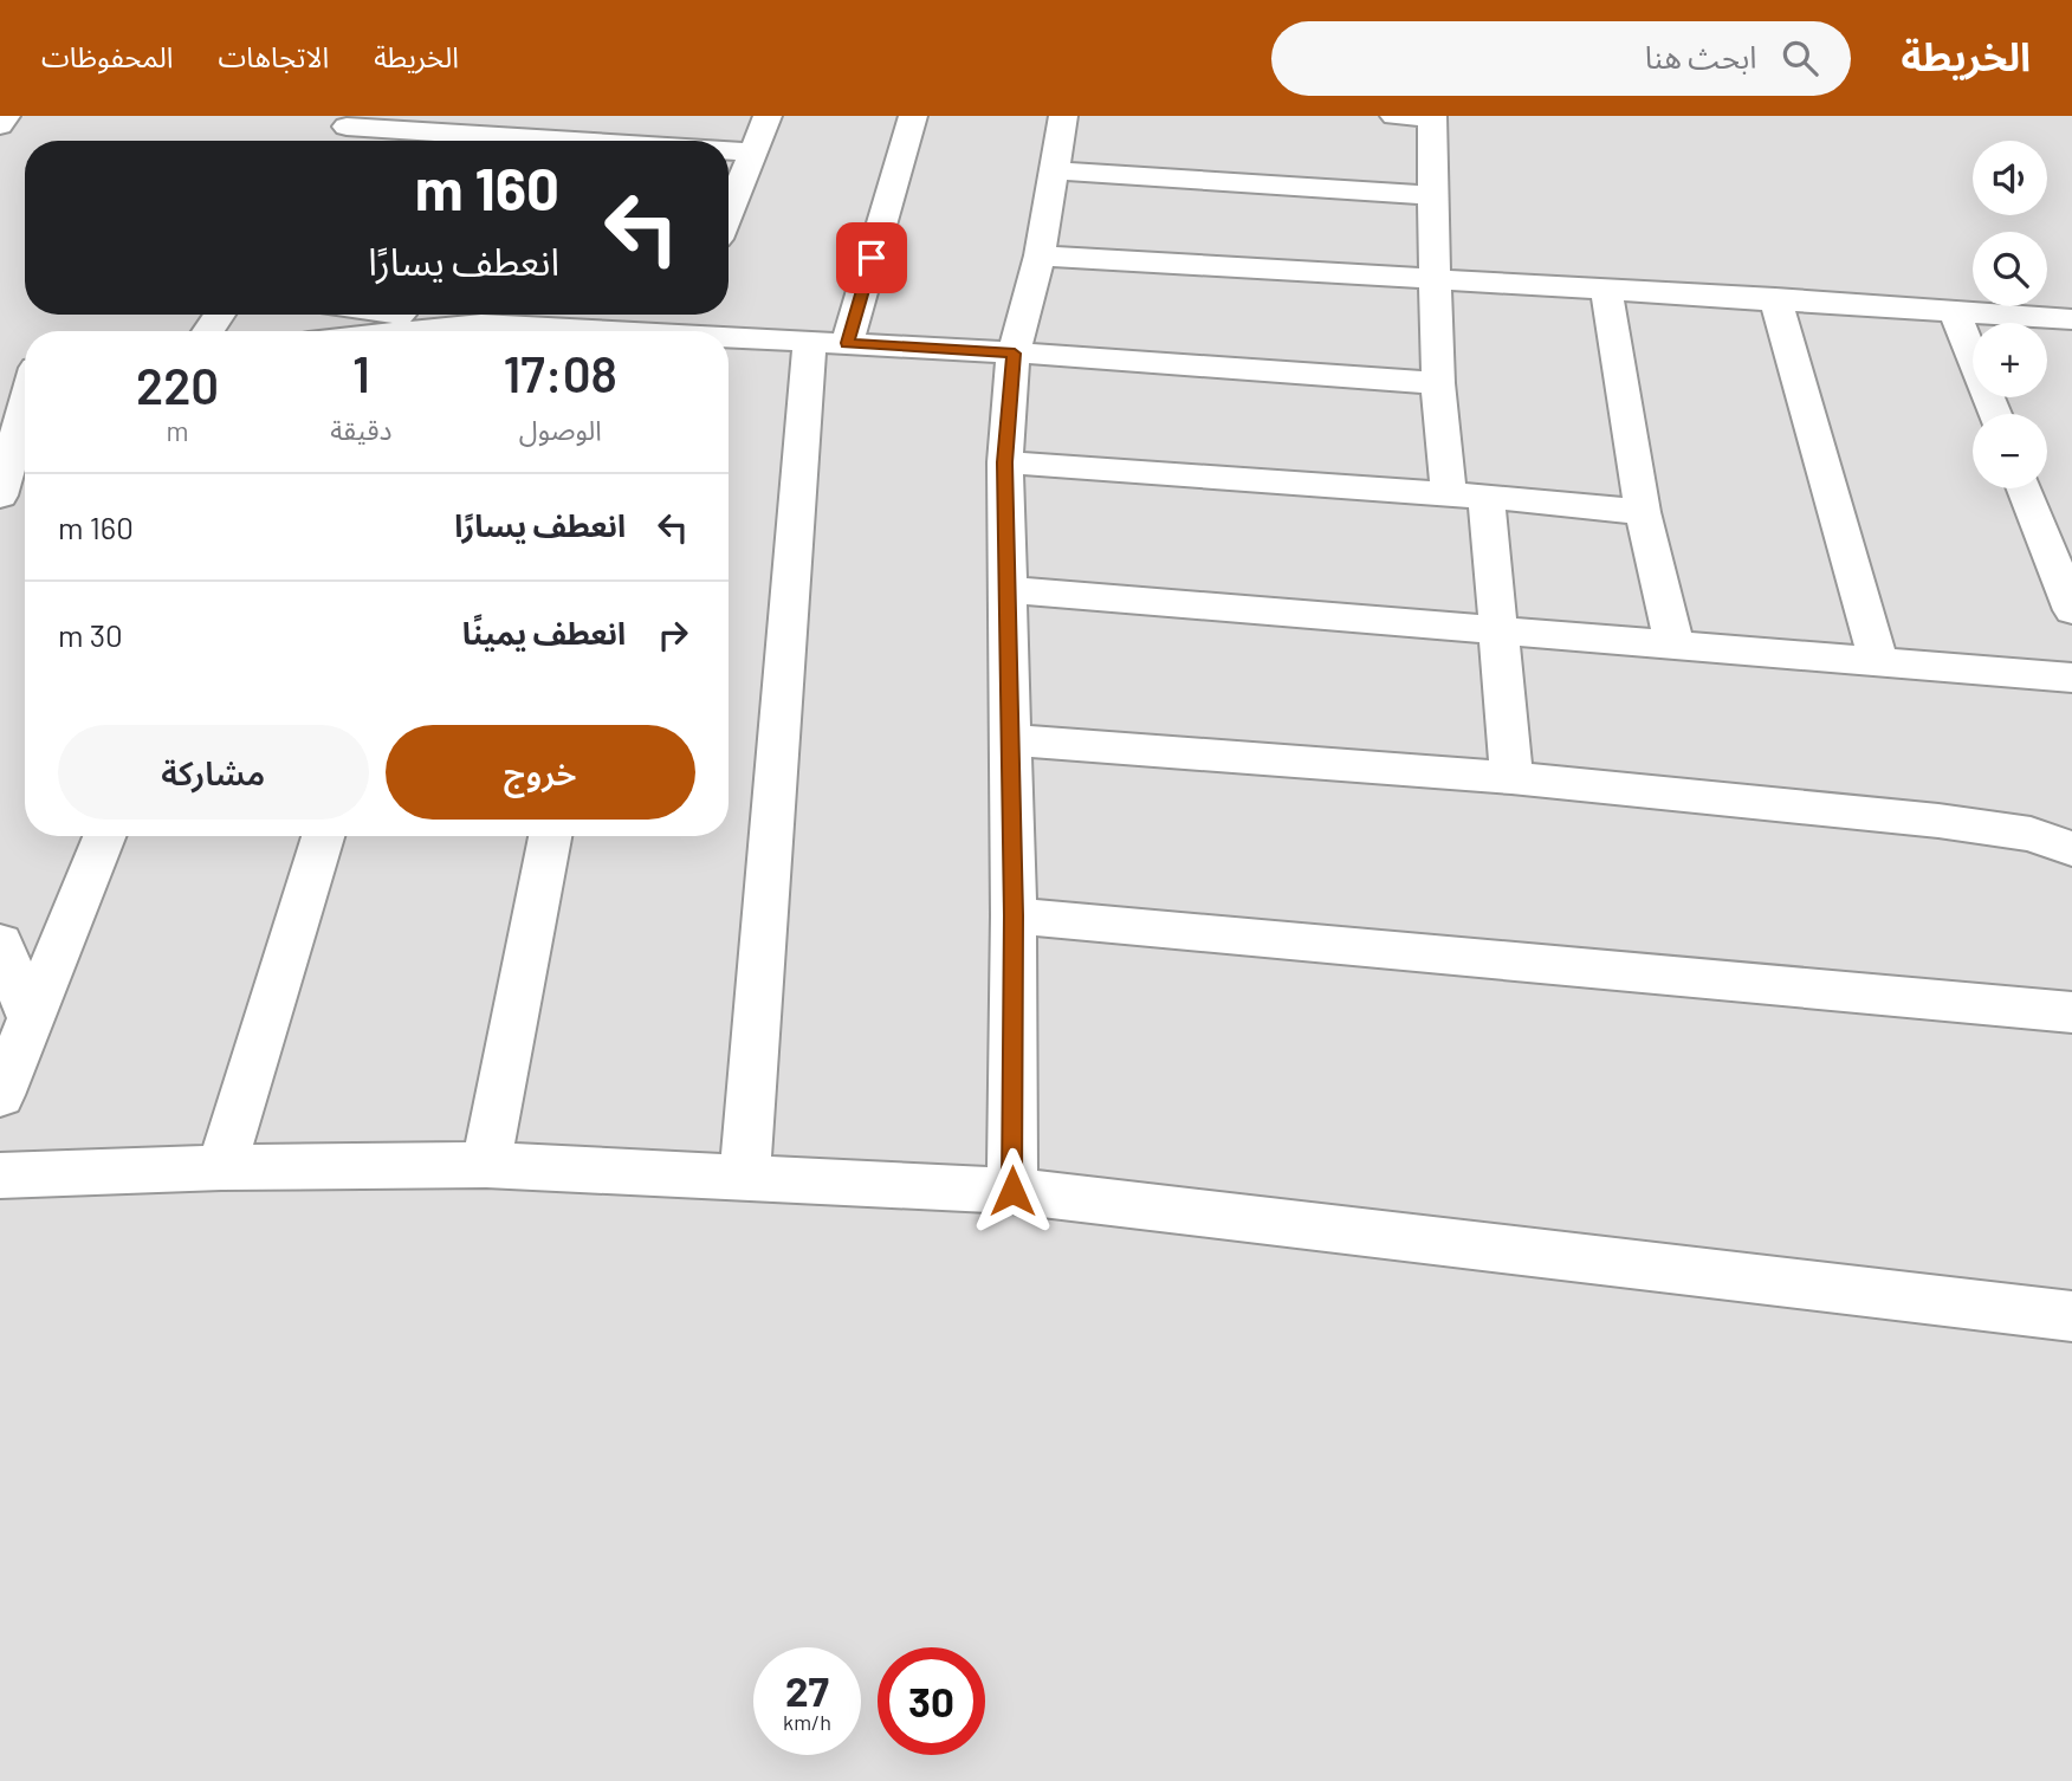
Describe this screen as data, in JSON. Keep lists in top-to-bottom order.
{
  "page": {
    "header": "الخريطة",
    "search": "ابحث هنا",
    "nav": ["الخريطة", "الاتجاهات", "المحفوظات"],
    "map_buttons": ["+", "−"],
    "turn": ["160 m", "انعطف يسارًا"],
    "eta": [
      "17:08",
      "الوصول",
      "1",
      "دقيقة",
      "220",
      "m"
    ],
    "list": [
      {
        "name": "انعطف يسارًا",
        "value": "160 m"
      },
      {
        "name": "انعطف يمينًا",
        "value": "30 m"
      }
    ],
    "buttons": ["خروج", "مشاركة"],
    "speed": "27 km/h",
    "limit": "30"
  }
}
